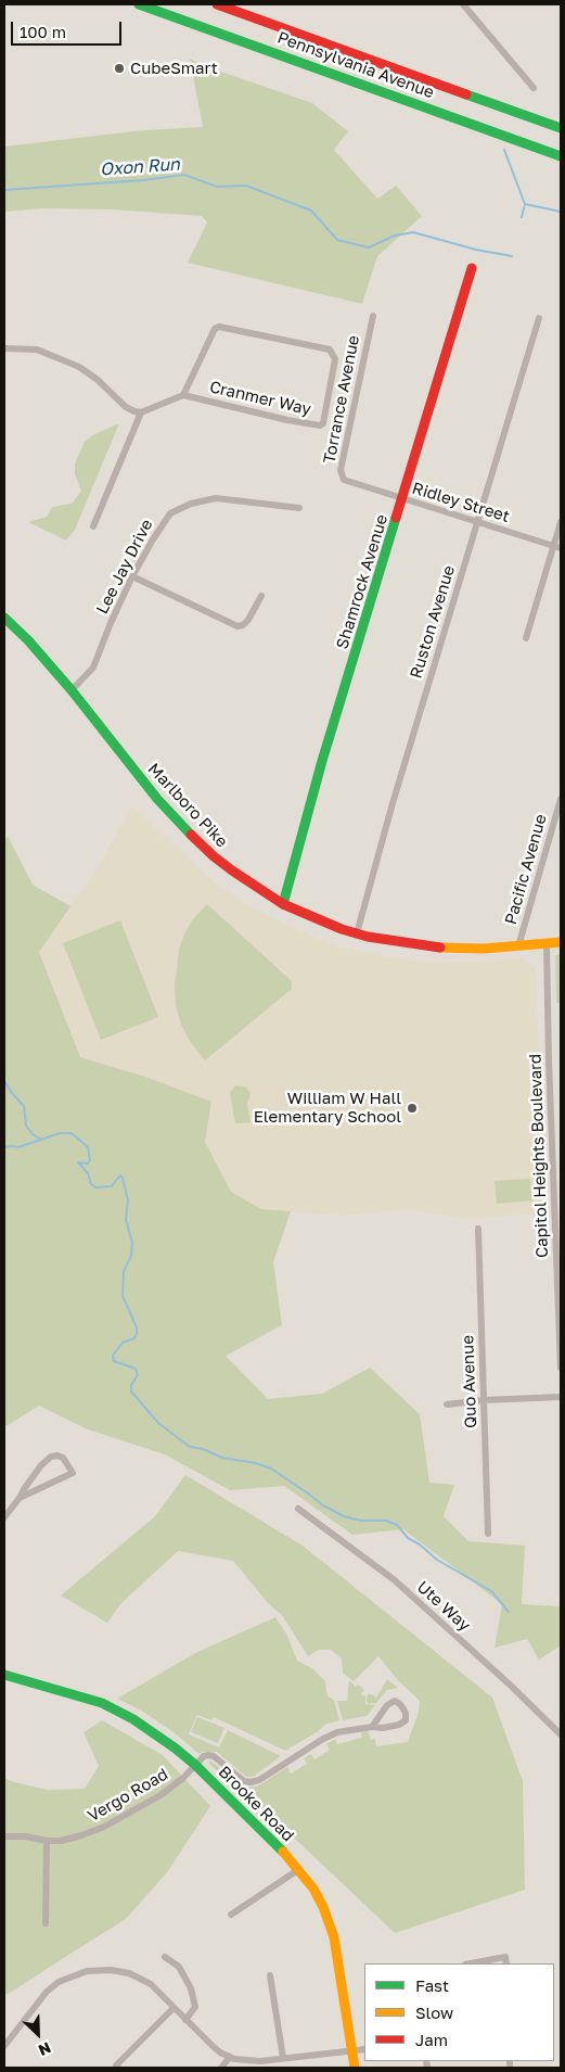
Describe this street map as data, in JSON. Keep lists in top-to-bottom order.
{
  "streets": {
    "main road": [
      "Pennsylvania Avenue",
      "Shamrock Avenue",
      "Marlboro Pike",
      "Brooke Road"
    ],
    "street": [
      "Cranmer Way",
      "Torrance Avenue",
      "Ridley Street",
      "Lee Jay Drive",
      "Ruston Avenue",
      "Pacific Avenue",
      "Capitol Heights Boulevard",
      "Quo Avenue",
      "Ute Way",
      "Vergo Road"
    ]
  },
  "crossings": [
    ["Torrance Avenue", "Ridley Street"],
    ["Ridley Street", "Shamrock Avenue"],
    ["Ridley Street", "Ruston Avenue"],
    ["Lee Jay Drive", "Marlboro Pike"],
    ["Shamrock Avenue", "Marlboro Pike"],
    ["Ruston Avenue", "Marlboro Pike"],
    ["Marlboro Pike", "Pacific Avenue"],
    ["Marlboro Pike", "Capitol Heights Boulevard"],
    ["Vergo Road", "Brooke Road"]
  ],
  "water": ["Oxon Run"],
  "places": ["CubeSmart", "William W Hall Elementary School"],
  "legend": ["Fast", "Slow", "Jam"],
  "scale_bar": "100 m",
  "north": "bottom right"
}
